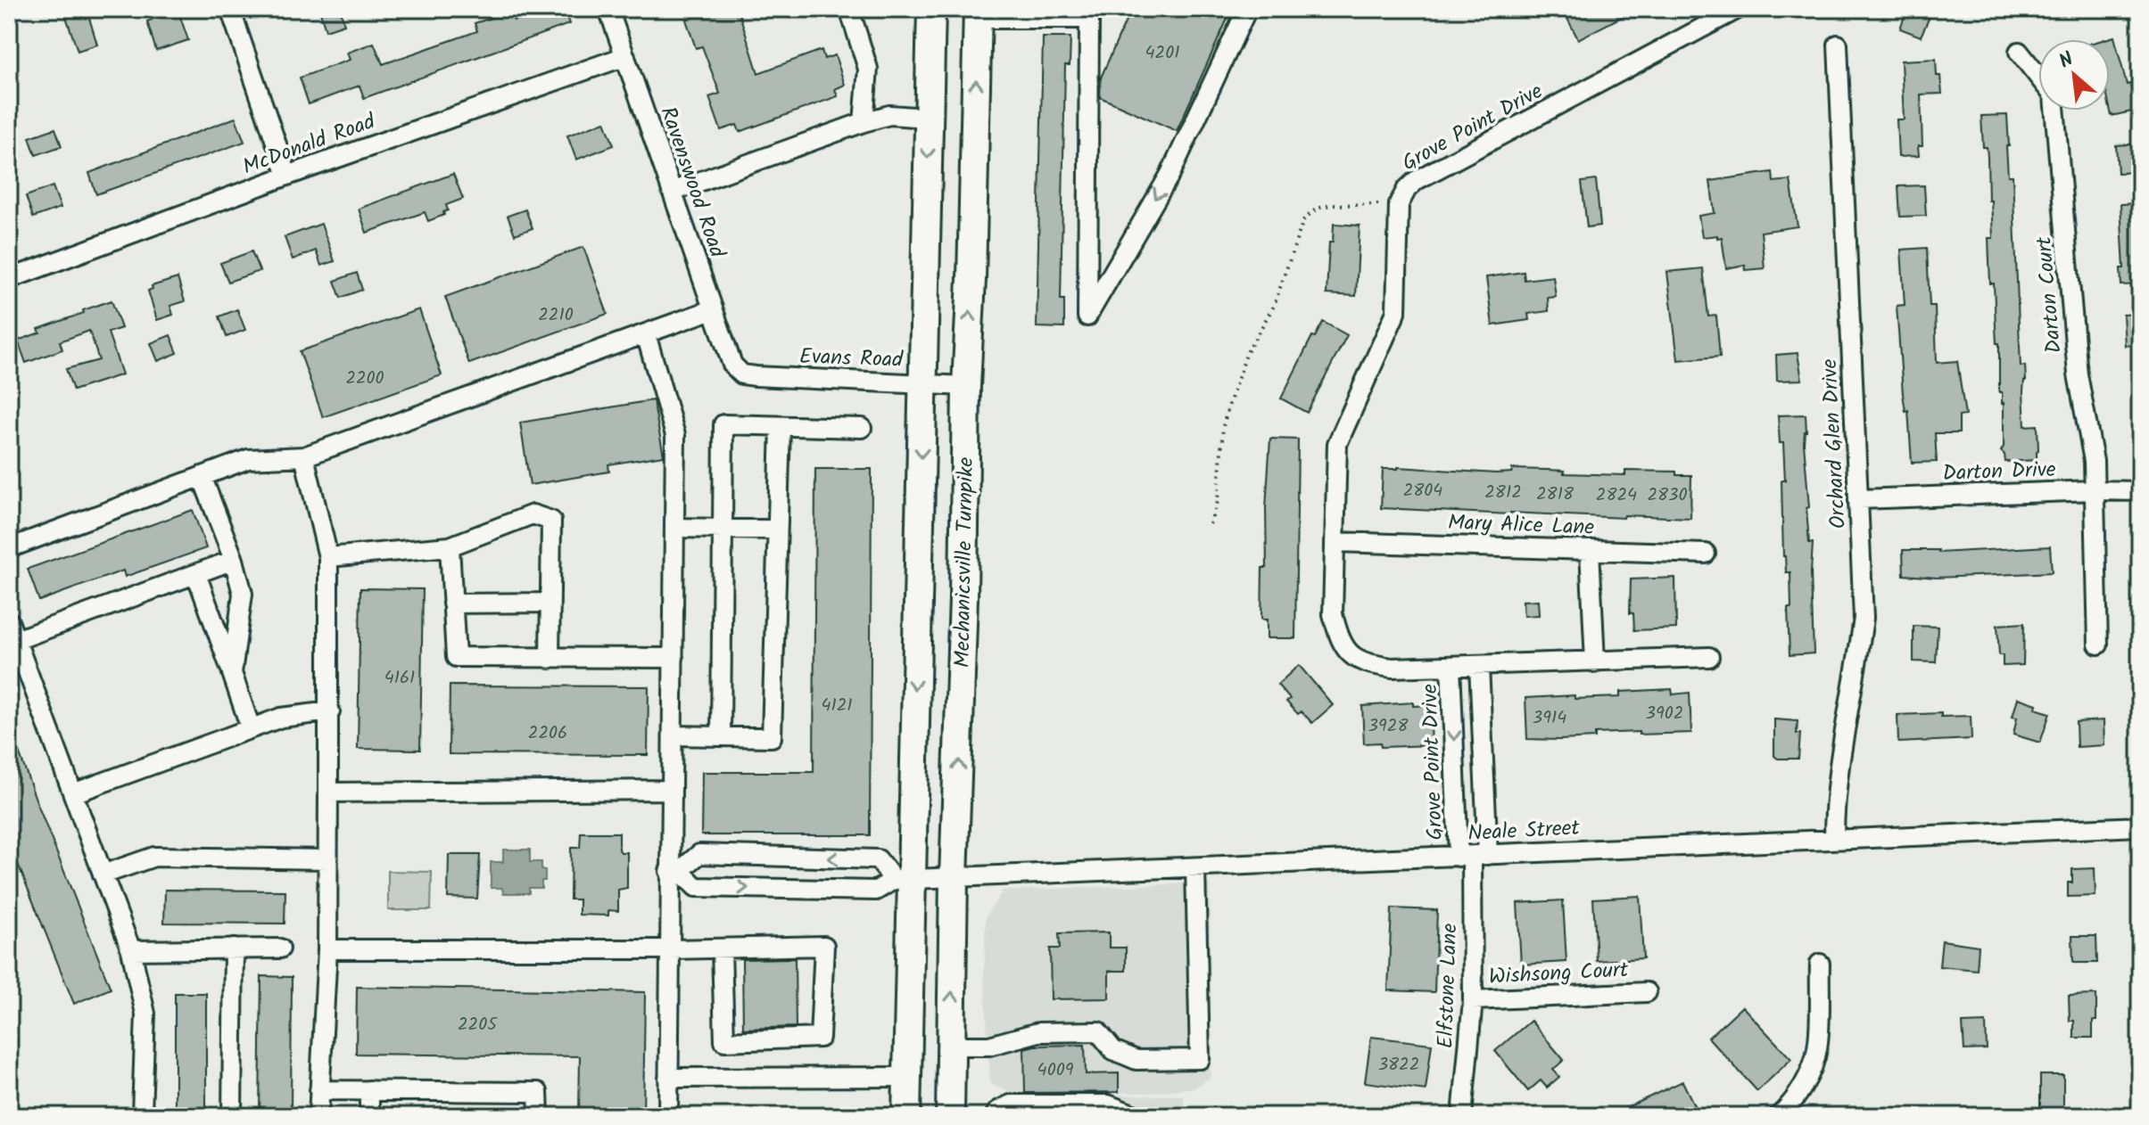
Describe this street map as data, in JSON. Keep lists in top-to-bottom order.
{
  "streets": {
    "highway": ["Mechanicsville Turnpike"],
    "street": [
      "Grove Point Drive",
      "McDonald Road",
      "Ravenswood Road",
      "Darton Court",
      "Evans Road",
      "Orchard Glen Drive",
      "Darton Drive",
      "Mary Alice Lane",
      "Neale Street",
      "Wishsong Court",
      "Elfstone Lane"
    ]
  },
  "crossings": [
    ["Grove Point Drive", "Mary Alice Lane"],
    ["Grove Point Drive", "Neale Street"],
    ["Grove Point Drive", "Elfstone Lane"],
    ["McDonald Road", "Ravenswood Road"],
    ["Ravenswood Road", "Evans Road"],
    ["Darton Court", "Darton Drive"],
    ["Evans Road", "Mechanicsville Turnpike"],
    ["Orchard Glen Drive", "Darton Drive"],
    ["Orchard Glen Drive", "Neale Street"],
    ["Mechanicsville Turnpike", "Neale Street"],
    ["Neale Street", "Elfstone Lane"],
    ["Wishsong Court", "Elfstone Lane"]
  ],
  "house_numbers": [
    "4201",
    "2210",
    "2200",
    "2804",
    "2812",
    "2818",
    "2824",
    "2830",
    "4161",
    "4121",
    "3902",
    "3914",
    "3928",
    "2206",
    "2205",
    "3822",
    "4009"
  ],
  "north": "top left"
}
